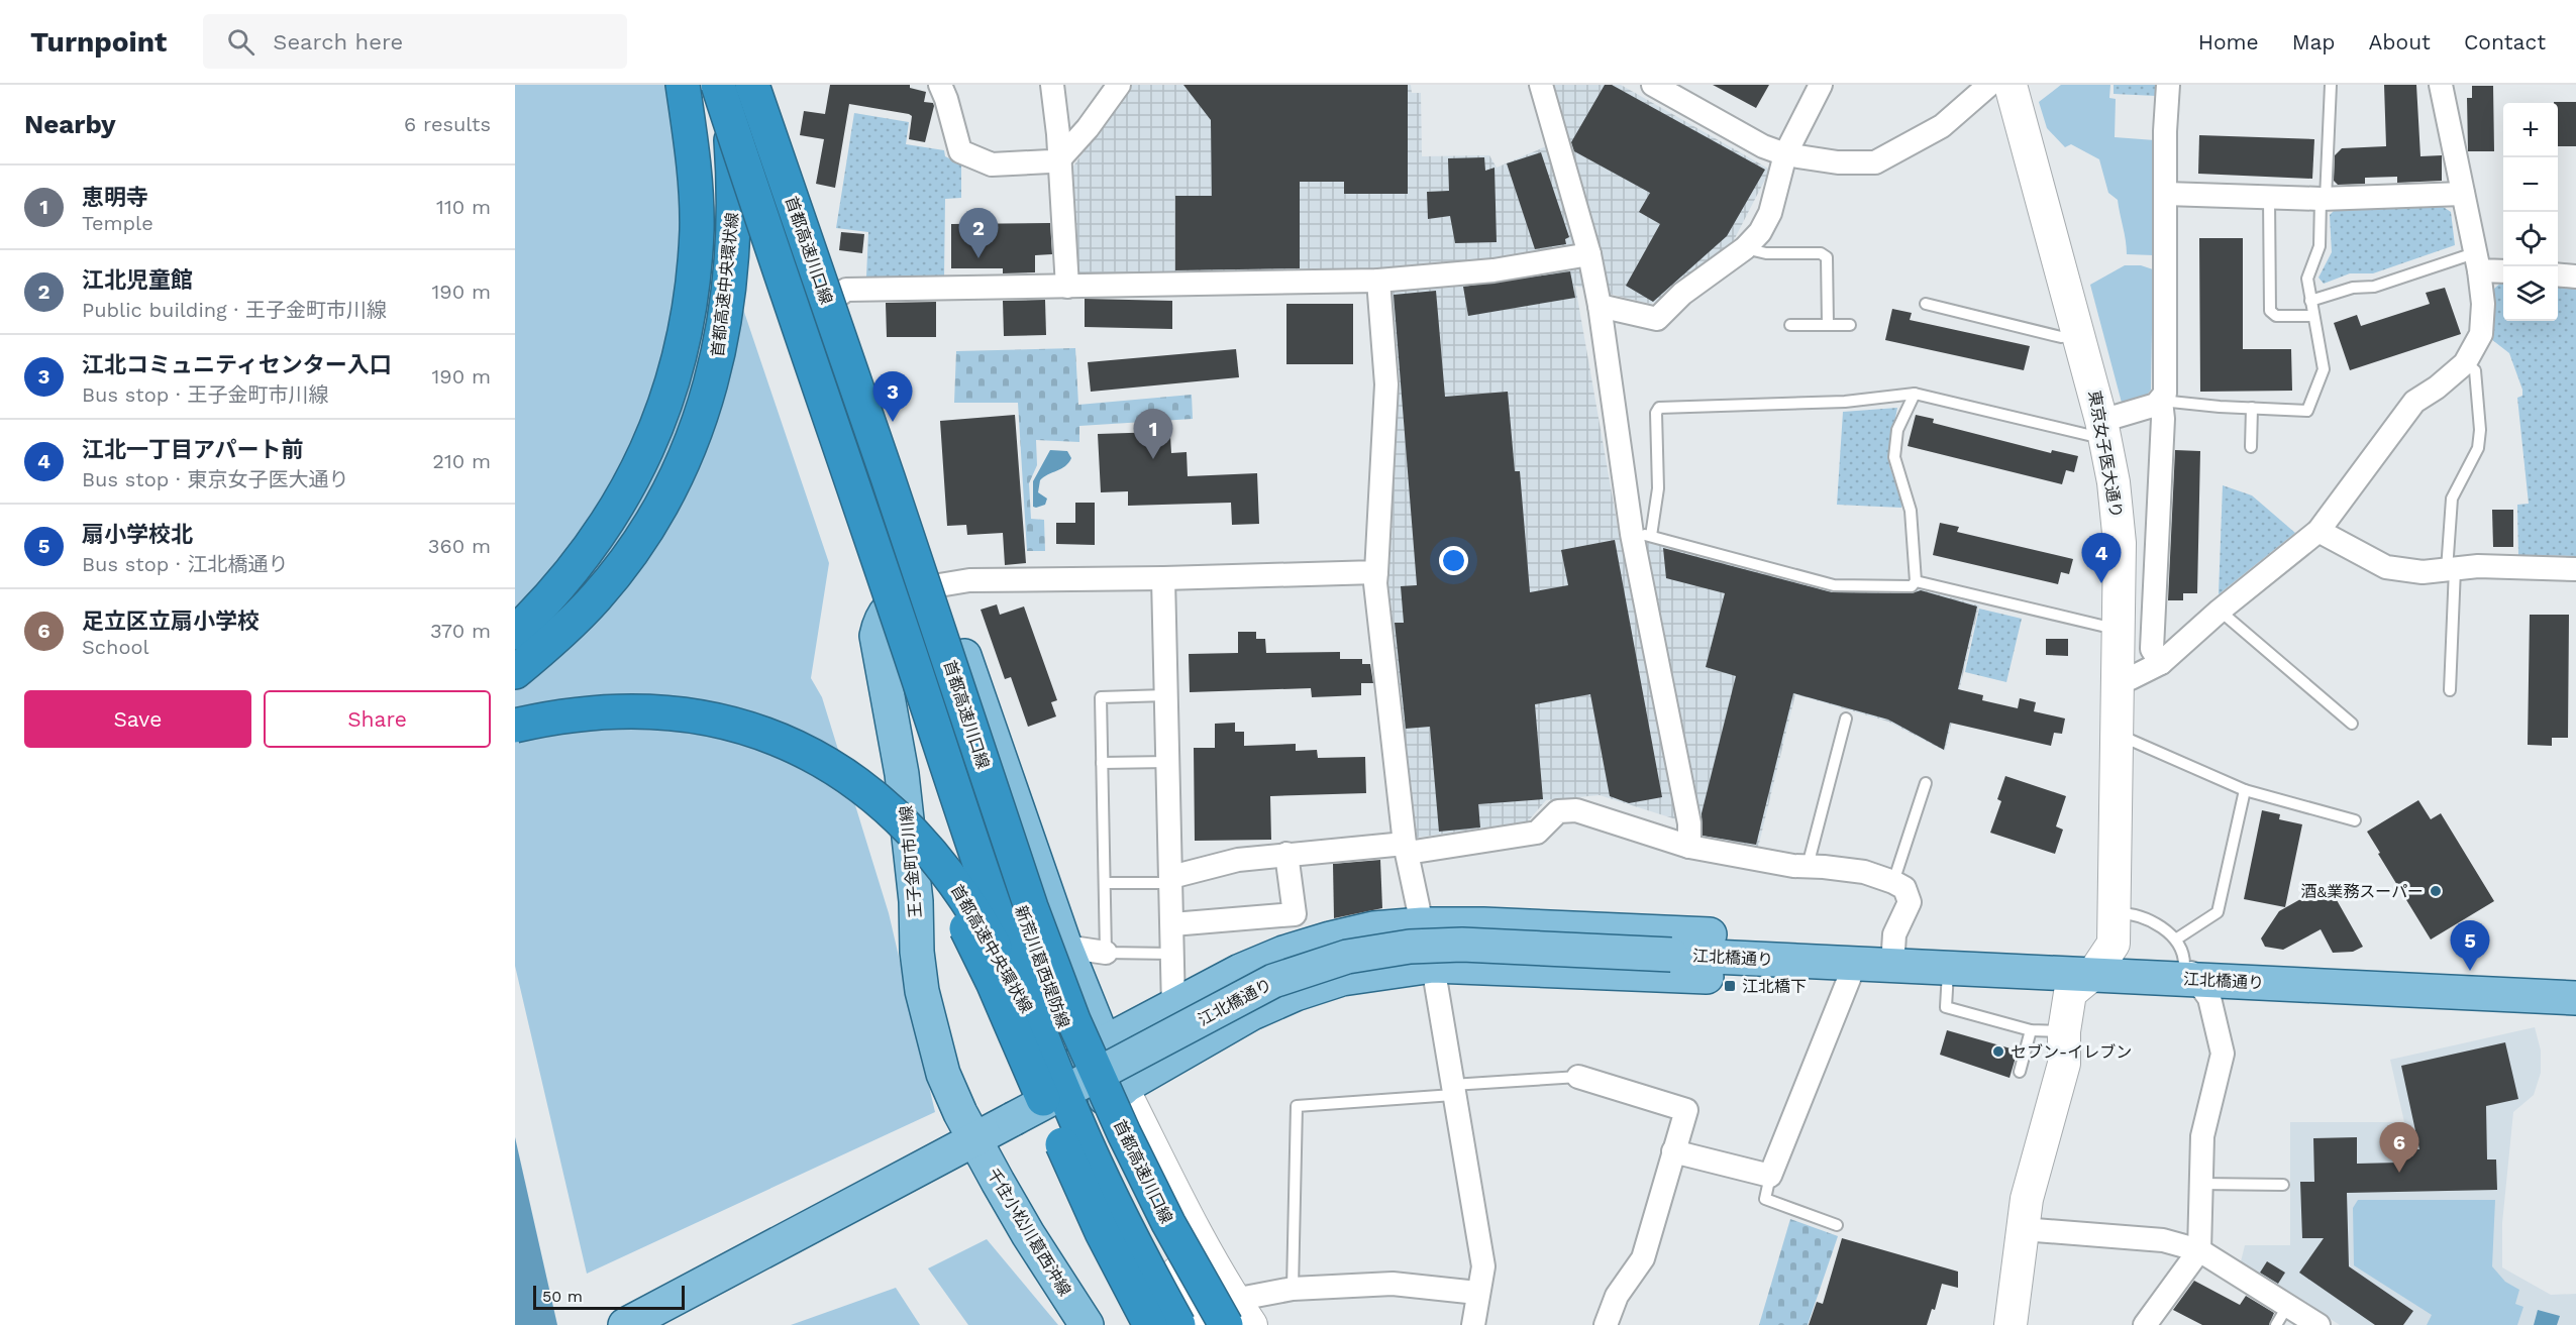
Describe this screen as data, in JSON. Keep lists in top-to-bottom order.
{
  "streets": {
    "highway": ["首都高速川口線", "首都高速中央環状線"],
    "main road": ["王子金町市川線", "江北橋通り", "千住小松川葛西沖線"],
    "street": ["東京女子医大通り", "新荒川葛西堤防線"]
  },
  "crossings": [
    ["東京女子医大通り", "江北橋通り"],
    ["王子金町市川線", "江北橋通り"],
    ["王子金町市川線", "新荒川葛西堤防線"],
    ["王子金町市川線", "千住小松川葛西沖線"],
    ["江北橋通り", "千住小松川葛西沖線"]
  ],
  "places": {
    "other": ["酒&業務スーパー", "セブン-イレブン"],
    "transit": ["江北橋下"]
  },
  "scale_bar": "50 m",
  "page": {
    "header": "Turnpoint",
    "search": "Search here",
    "nav": [
      "Home",
      "Map",
      "About",
      "Contact"
    ],
    "heading": ["Nearby", "6 results"],
    "map_buttons": ["+", "−"],
    "list": [
      {
        "mark": "1",
        "name": "恵明寺",
        "note": "Temple",
        "value": "110 m"
      },
      {
        "mark": "2",
        "name": "江北児童館",
        "note": "Public building · 王子金町市川線",
        "value": "190 m"
      },
      {
        "mark": "3",
        "name": "江北コミュニティセンター入口",
        "note": "Bus stop · 王子金町市川線",
        "value": "190 m"
      },
      {
        "mark": "4",
        "name": "江北一丁目アパート前",
        "note": "Bus stop · 東京女子医大通り",
        "value": "210 m"
      },
      {
        "mark": "5",
        "name": "扇小学校北",
        "note": "Bus stop · 江北橋通り",
        "value": "360 m"
      },
      {
        "mark": "6",
        "name": "足立区立扇小学校",
        "note": "School",
        "value": "370 m"
      }
    ],
    "pins": [
      "2",
      "3",
      "1",
      "4",
      "5",
      "6"
    ],
    "buttons": ["Save", "Share"],
    "scale": "50 m"
  }
}
